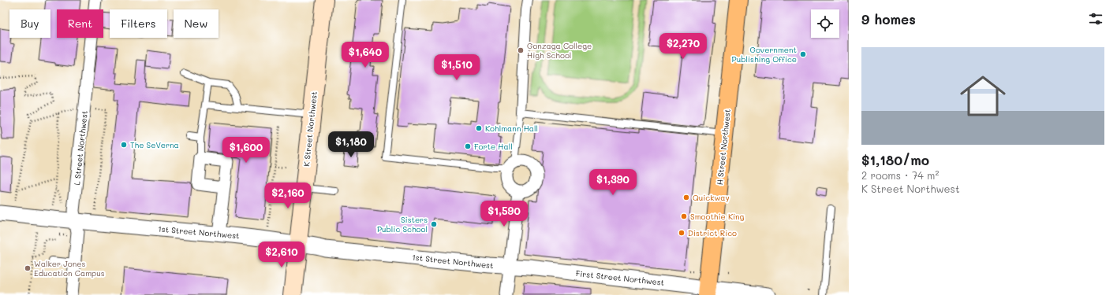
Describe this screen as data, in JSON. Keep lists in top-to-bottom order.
{
  "streets": {
    "main road": ["K Street Northwest", "H Street Northwest"],
    "street": ["L Street Northwest", "1st Street Northwest", "First Street Northwest"]
  },
  "crossings": [
    ["K Street Northwest", "1st Street Northwest"],
    ["H Street Northwest", "First Street Northwest"],
    ["L Street Northwest", "1st Street Northwest"],
    ["1st Street Northwest", "First Street Northwest"]
  ],
  "places": [
    "Gonzaga College High School",
    "Government Publishing Office",
    "Kohlmann Hall",
    "The SeVerna",
    "Forte Hall",
    "Quickway",
    "Smoothie King",
    "Sisters Public School",
    "District Rico",
    "Walker Jones Education Campus"
  ],
  "page": {
    "heading": "9 homes",
    "chip": [
      "Buy",
      "Rent",
      "Filters",
      "New"
    ],
    "price": [
      "$2,270",
      "$1,640",
      "$1,510",
      "$1,180",
      "$1,600",
      "$1,390",
      "$2,160",
      "$1,590",
      "$2,610"
    ],
    "list": [
      {
        "name": "$1,180/mo",
        "note": "2 rooms · 74 m² · K Street Northwest"
      }
    ]
  }
}
